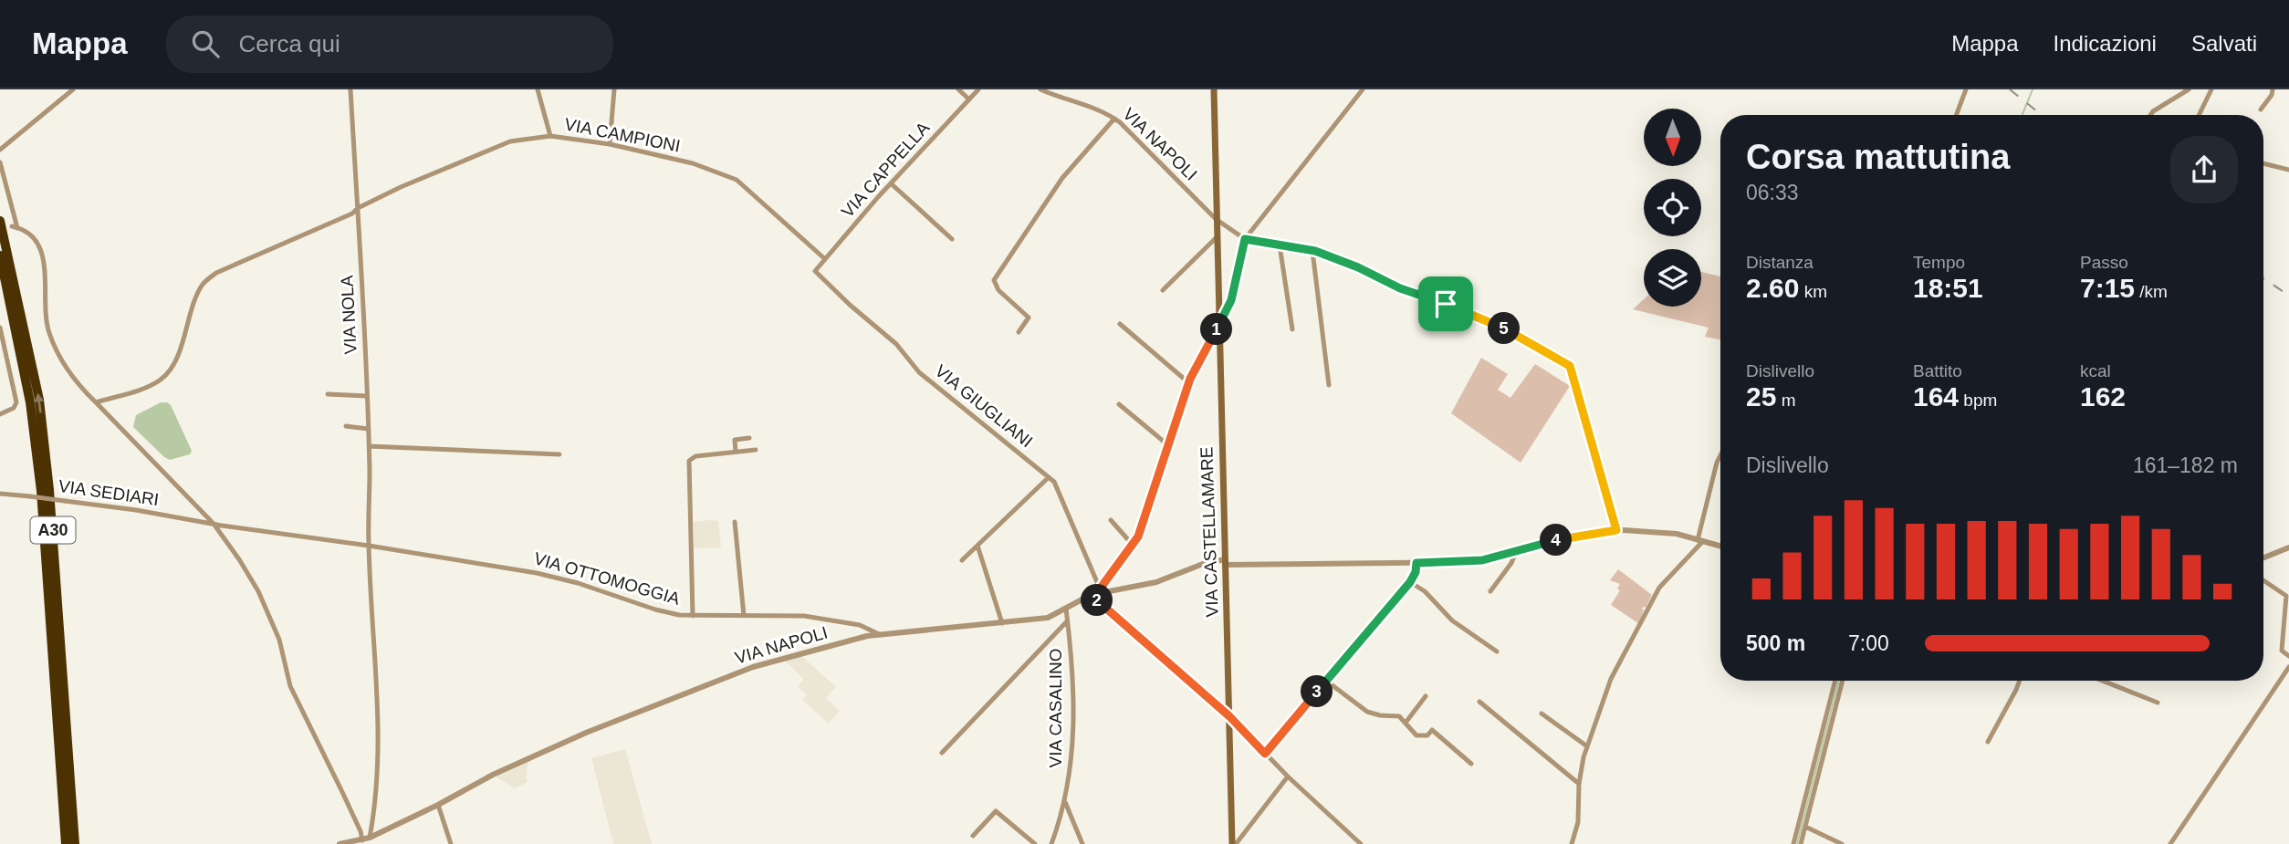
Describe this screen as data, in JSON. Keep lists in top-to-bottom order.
{
  "streets": {
    "highway": ["A30"],
    "main road": ["VIA CASTELLAMARE"],
    "street": [
      "VIA CAMPIONI",
      "VIA NAPOLI",
      "VIA CAPPELLA",
      "VIA NOLA",
      "VIA GIUGLIANI",
      "VIA SEDIARI",
      "VIA OTTOMOGGIA",
      "VIA CASALINO"
    ]
  },
  "crossings": [
    ["VIA CAMPIONI", "VIA CAPPELLA"],
    ["VIA CAMPIONI", "VIA NOLA"],
    ["VIA NAPOLI", "VIA NOLA"],
    ["VIA NAPOLI", "VIA GIUGLIANI"],
    ["VIA NAPOLI", "VIA CASTELLAMARE"],
    ["VIA NAPOLI", "VIA OTTOMOGGIA"],
    ["VIA NAPOLI", "VIA CASALINO"],
    ["VIA CAPPELLA", "VIA GIUGLIANI"],
    ["VIA NOLA", "VIA OTTOMOGGIA"],
    ["VIA SEDIARI", "VIA OTTOMOGGIA"]
  ],
  "north": "bottom",
  "page": {
    "header": "Mappa",
    "search": "Cerca qui",
    "nav": ["Mappa", "Indicazioni", "Salvati"],
    "heading": ["Corsa mattutina", "06:33"],
    "stats": [
      ["Distanza", "2.60 km"],
      ["Tempo", "18:51"],
      ["Passo", "7:15 /km"],
      ["Dislivello", "25 m"],
      ["Battito", "164 bpm"],
      ["kcal", "162"]
    ],
    "pins": [
      "5",
      "1",
      "4",
      "2",
      "3"
    ],
    "chart": ["Dislivello", "161–182 m"],
    "list": [
      {
        "name": "500 m",
        "note": "7:00"
      }
    ]
  }
}
